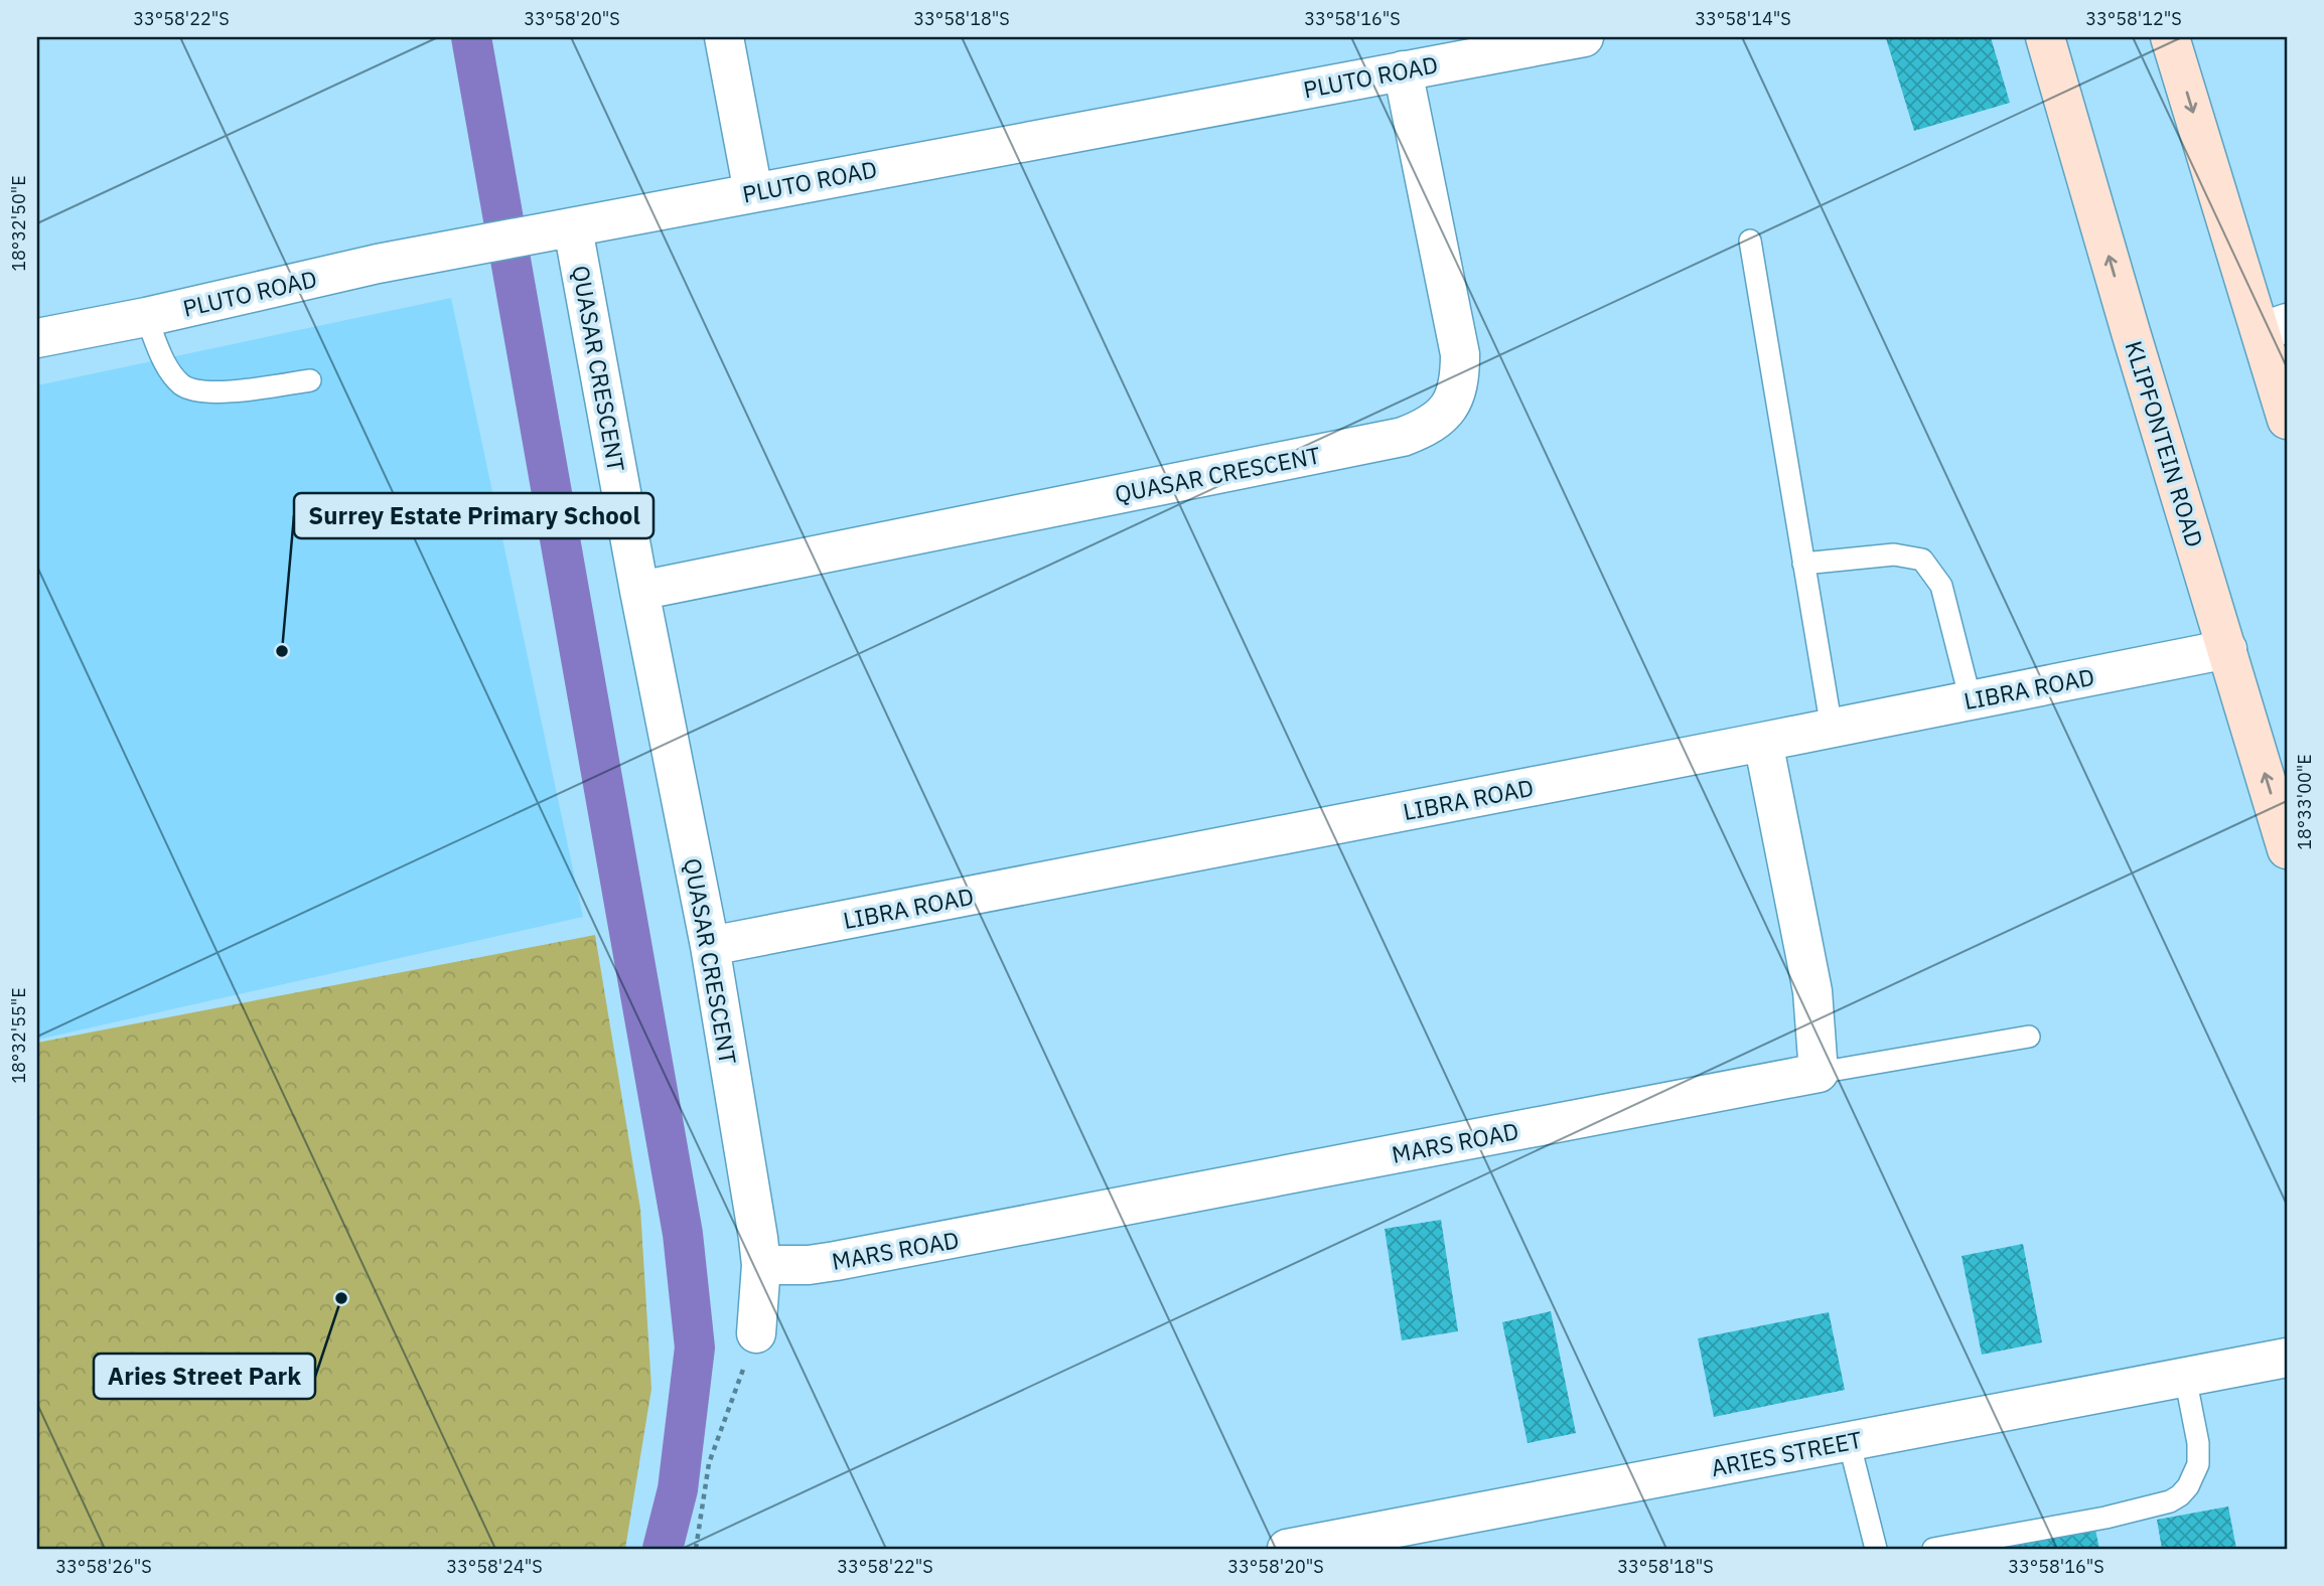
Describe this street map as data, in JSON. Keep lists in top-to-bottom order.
{
  "streets": {
    "main road": ["KLIPFONTEIN ROAD"],
    "street": [
      "PLUTO ROAD",
      "QUASAR CRESCENT",
      "LIBRA ROAD",
      "MARS ROAD",
      "ARIES STREET"
    ]
  },
  "crossings": [
    ["PLUTO ROAD", "QUASAR CRESCENT"],
    ["QUASAR CRESCENT", "LIBRA ROAD"],
    ["QUASAR CRESCENT", "MARS ROAD"],
    ["KLIPFONTEIN ROAD", "LIBRA ROAD"]
  ],
  "places": ["Surrey Estate Primary School", "Aries Street Park"],
  "coordinates": [
    "33°58'22\"S",
    "33°58'20\"S",
    "33°58'18\"S",
    "33°58'16\"S",
    "33°58'14\"S",
    "33°58'12\"S",
    "18°32'50\"E",
    "18°33'00\"E",
    "18°32'55\"E",
    "33°58'26\"S",
    "33°58'24\"S"
  ]
}
